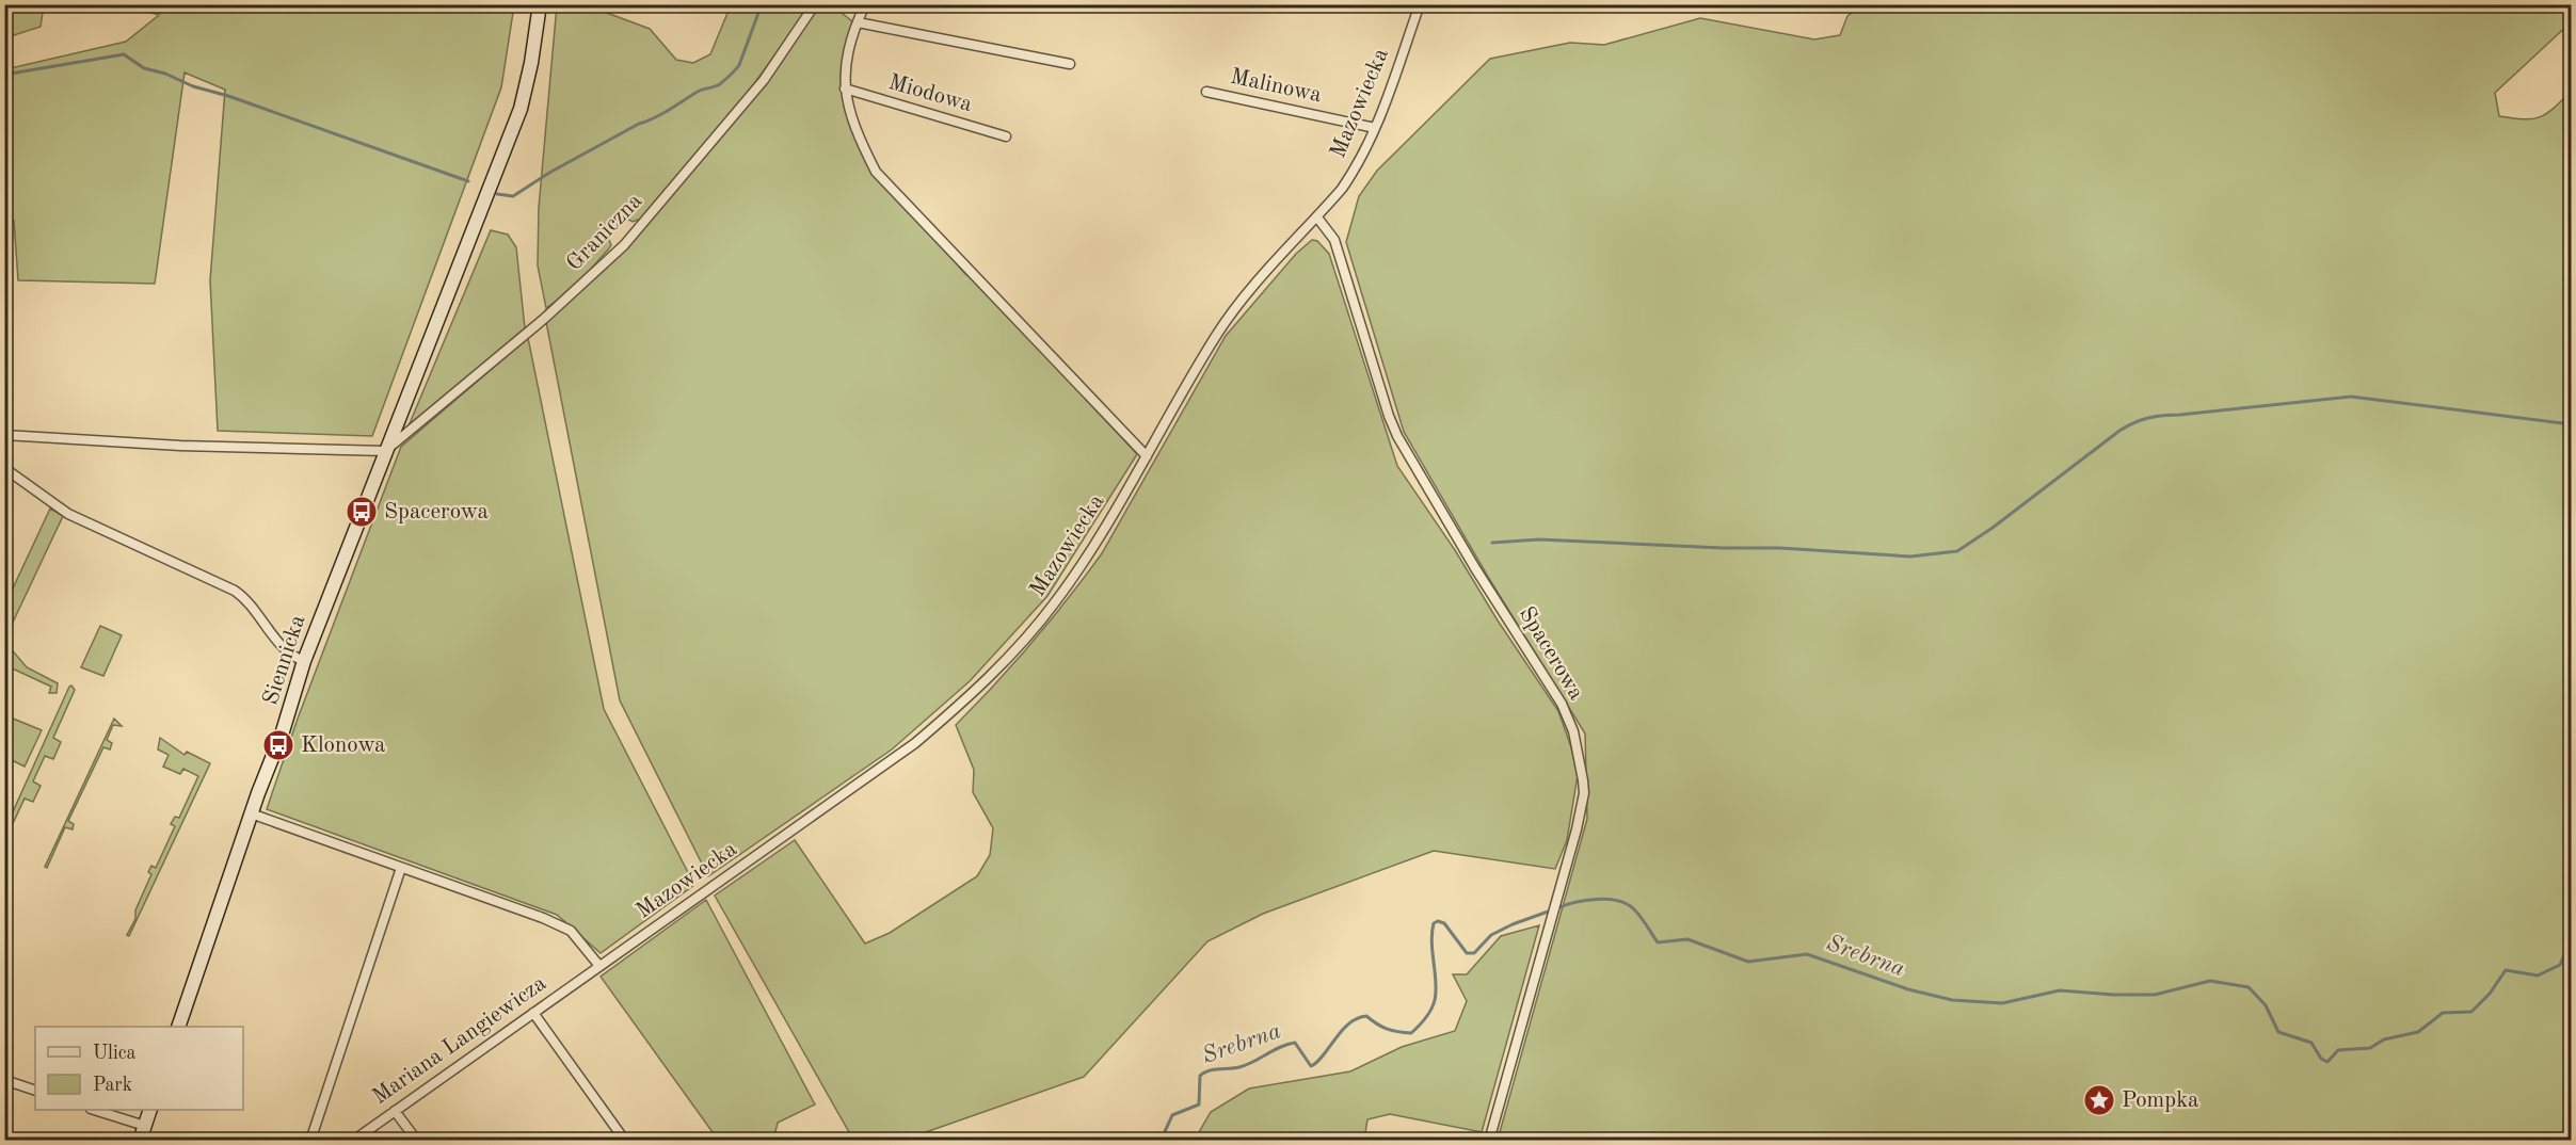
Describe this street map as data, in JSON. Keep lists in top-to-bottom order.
{
  "streets": {
    "main road": ["Siennicka"],
    "street": [
      "Malinowa",
      "Miodowa",
      "Mazowiecka",
      "Graniczna",
      "Spacerowa",
      "Mariana Langiewicza"
    ]
  },
  "crossings": [
    ["Malinowa", "Mazowiecka"],
    ["Mazowiecka", "Spacerowa"],
    ["Mazowiecka", "Mariana Langiewicza"],
    ["Graniczna", "Siennicka"]
  ],
  "water": ["Srebrna"],
  "places": {
    "bus stop": ["Spacerowa", "Klonowa"],
    "place": ["Pompka"]
  },
  "legend": ["Ulica", "Park"]
}
